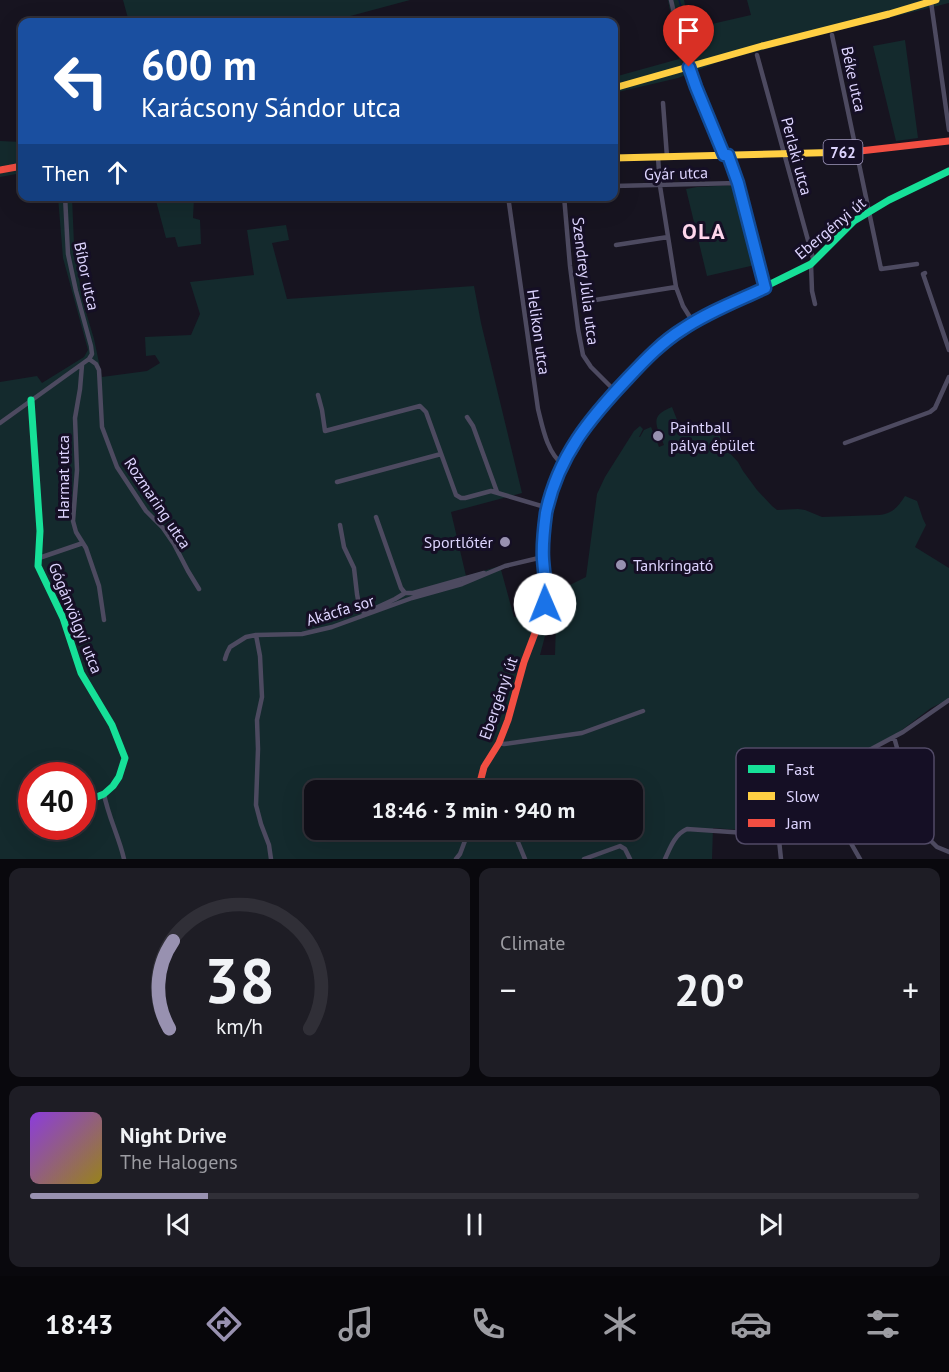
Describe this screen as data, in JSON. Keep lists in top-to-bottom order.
{
  "streets": {
    "street": [
      "Béke utca",
      "762",
      "Perlaki utca",
      "Gyár utca",
      "Ebergényi út",
      "Bíbor utca",
      "Szendrey Júlia utca",
      "Helikon utca",
      "Harmat utca",
      "Rozmaring utca",
      "Akácfa sor",
      "Gógánvölgyi utca"
    ]
  },
  "crossings": [
    ["Béke utca", "762"],
    ["Béke utca", "Ebergényi út"],
    ["762", "Perlaki utca"],
    ["Perlaki utca", "Ebergényi út"],
    ["Ebergényi út", "Szendrey Júlia utca"],
    ["Ebergényi út", "Helikon utca"],
    ["Ebergényi út", "Akácfa sor"],
    ["Bíbor utca", "Rozmaring utca"]
  ],
  "districts": ["OLA"],
  "places": ["Paintball pálya épület", "Sportlőtér", "Tankringató"],
  "legend": ["Fast", "Slow", "Jam"],
  "page": {
    "turn": ["600 m", "Karácsony Sándor utca"],
    "then": "Then",
    "limit": "40",
    "trip": "18:46 · 3 min · 940 m",
    "tile": "Climate",
    "heat": ["−", "20°", "+"],
    "song": ["Night Drive", "The Halogens"],
    "tabs": "18:43",
    "gauge": ["38", "km/h"]
  }
}
